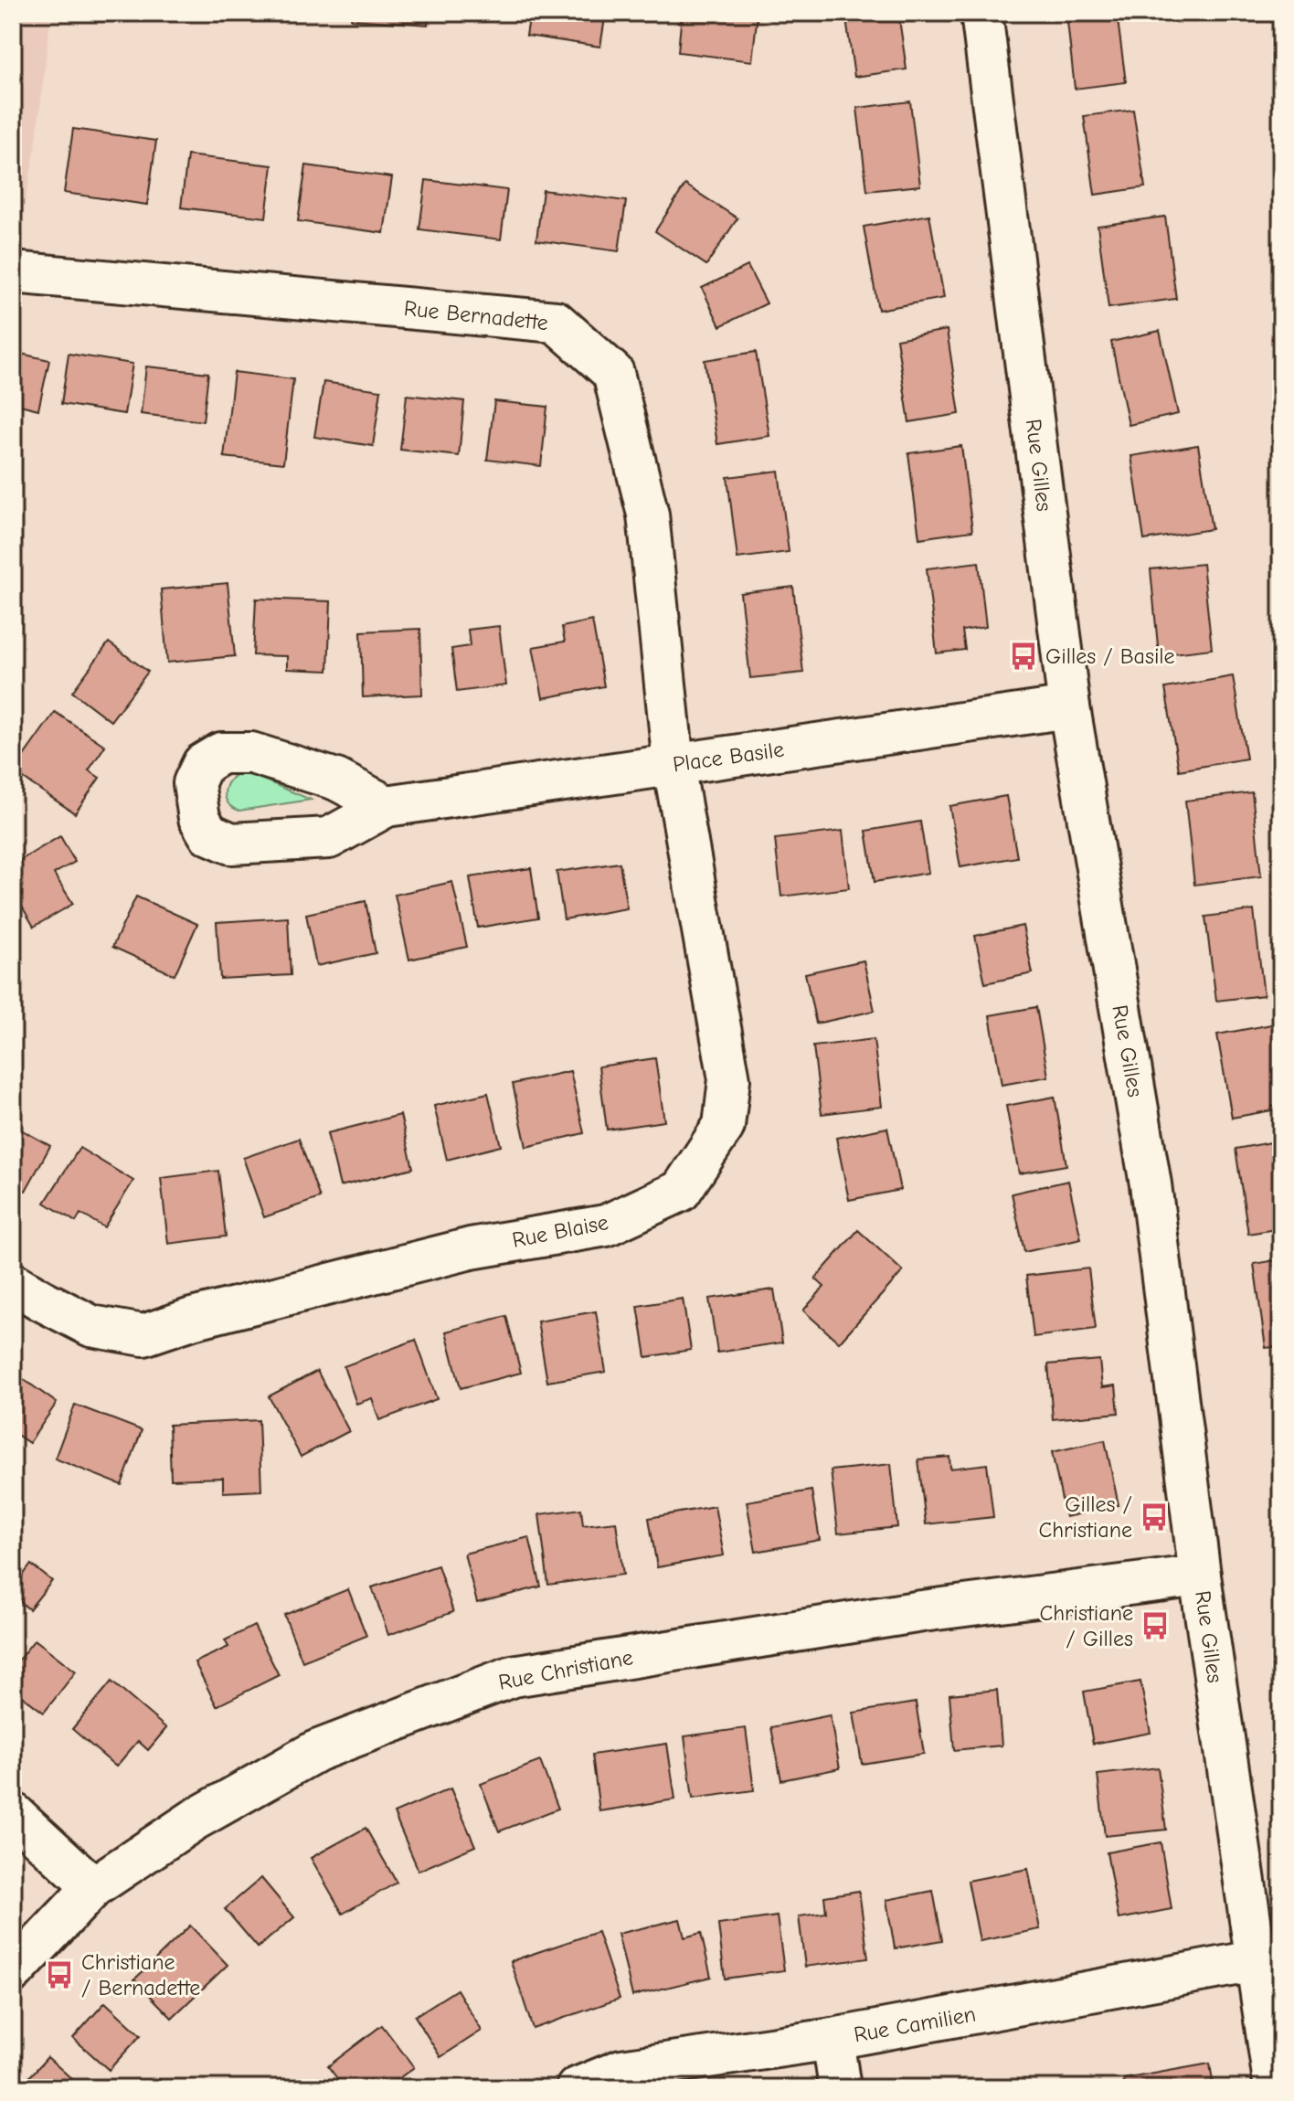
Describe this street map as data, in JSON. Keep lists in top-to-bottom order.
{
  "streets": {
    "street": [
      "Rue Bernadette",
      "Rue Gilles",
      "Place Basile",
      "Rue Blaise",
      "Rue Christiane",
      "Rue Camilien"
    ]
  },
  "crossings": [
    ["Rue Bernadette", "Place Basile"],
    ["Rue Bernadette", "Rue Blaise"],
    ["Rue Gilles", "Place Basile"],
    ["Rue Gilles", "Rue Christiane"],
    ["Rue Gilles", "Rue Camilien"],
    ["Place Basile", "Rue Blaise"]
  ],
  "places": {
    "bus stop": [
      "Gilles / Basile",
      "Gilles / Christiane",
      "Christiane / Gilles",
      "Christiane / Bernadette"
    ]
  }
}
